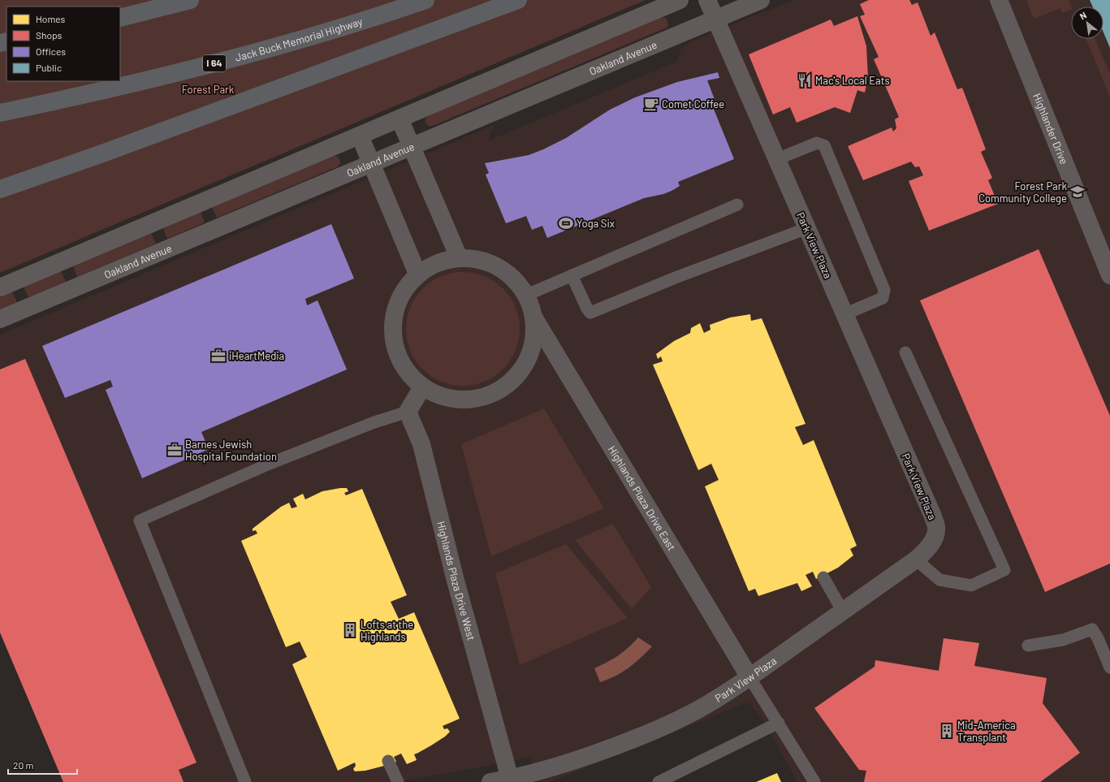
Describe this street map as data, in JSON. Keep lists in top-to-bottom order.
{
  "streets": {
    "highway": ["Jack Buck Memorial Highway", "I 64"],
    "street": [
      "Oakland Avenue",
      "Highlander Drive",
      "Park View Plaza",
      "Highlands Plaza Drive East",
      "Highlands Plaza Drive West"
    ]
  },
  "crossings": [
    ["Oakland Avenue", "Park View Plaza"],
    ["Park View Plaza", "Highlands Plaza Drive East"],
    ["Park View Plaza", "Highlands Plaza Drive West"]
  ],
  "parks": ["Forest Park"],
  "places": {
    "restaurant": ["Mac's Local Eats"],
    "cafe": ["Comet Coffee"],
    "school or university": ["Forest Park Community College"],
    "sports": ["Yoga Six"],
    "office": ["iHeartMedia", "Barnes Jewish Hospital Foundation"],
    "building": ["Lofts at the Highlands", "Mid-America Transplant"]
  },
  "legend": [
    "Homes",
    "Shops",
    "Offices",
    "Public"
  ],
  "scale_bar": "20 m",
  "north": "top left"
}
